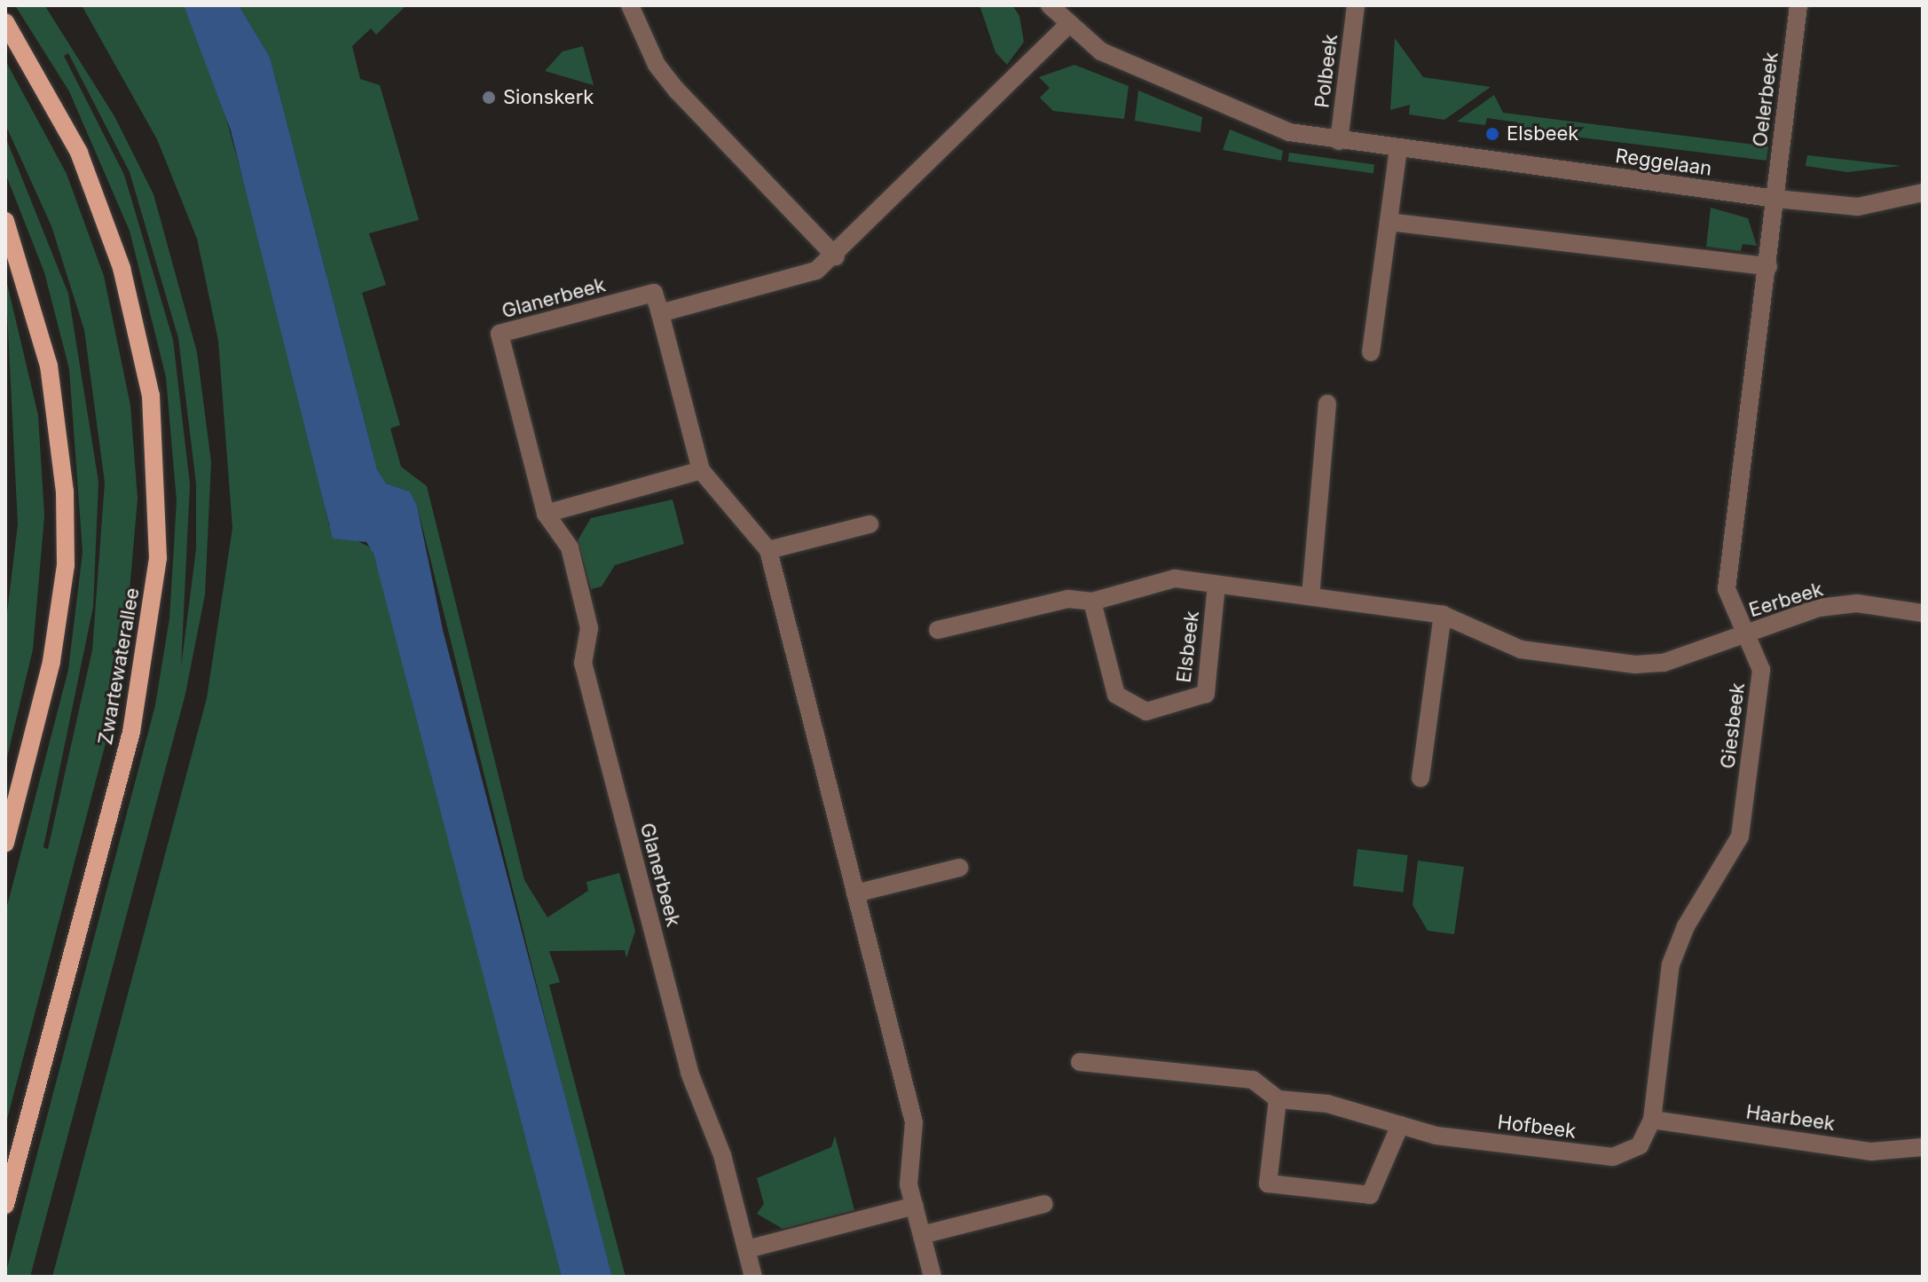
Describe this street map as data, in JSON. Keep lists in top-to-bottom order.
{
  "streets": {
    "main road": ["Zwartewaterallee"],
    "street": [
      "Polbeek",
      "Oelerbeek",
      "Reggelaan",
      "Glanerbeek",
      "Eerbeek",
      "Elsbeek",
      "Giesbeek",
      "Haarbeek",
      "Hofbeek"
    ]
  },
  "crossings": [
    ["Polbeek", "Reggelaan"],
    ["Oelerbeek", "Reggelaan"],
    ["Oelerbeek", "Giesbeek"],
    ["Reggelaan", "Giesbeek"],
    ["Eerbeek", "Elsbeek"],
    ["Eerbeek", "Giesbeek"],
    ["Elsbeek", "Giesbeek"],
    ["Giesbeek", "Haarbeek"],
    ["Giesbeek", "Hofbeek"],
    ["Haarbeek", "Hofbeek"]
  ],
  "places": ["Sionskerk", "Elsbeek"]
}
